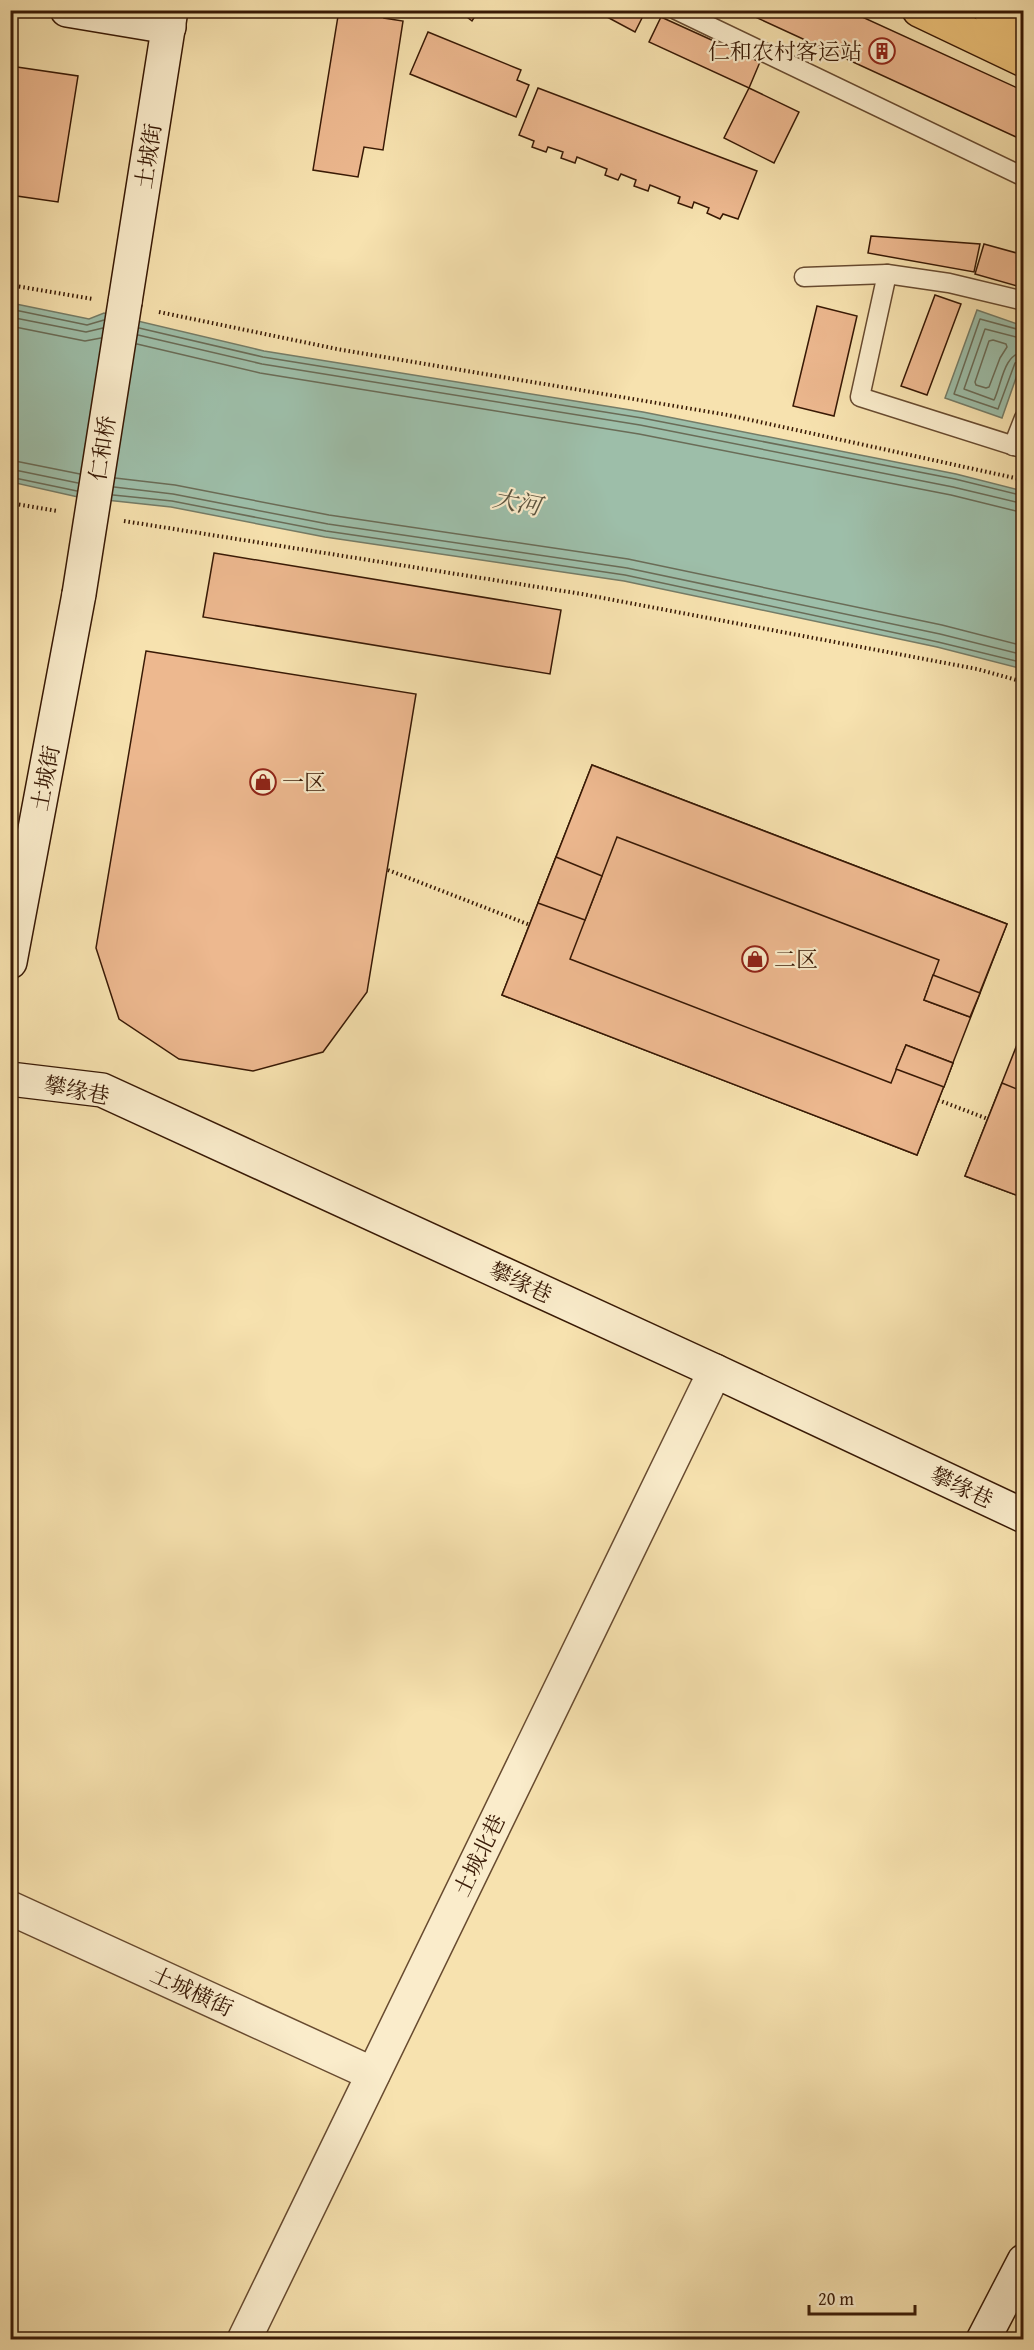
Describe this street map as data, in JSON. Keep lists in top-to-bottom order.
{
  "streets": {
    "street": [
      "土城街",
      "仁和桥",
      "攀缘巷",
      "土城北巷",
      "土城横街"
    ]
  },
  "crossings": [
    ["土城街", "仁和桥"],
    ["攀缘巷", "土城北巷"],
    ["土城北巷", "土城横街"]
  ],
  "water": ["大河"],
  "places": {
    "building": ["仁和农村客运站"],
    "shop": ["一区", "二区"]
  },
  "scale_bar": "20 m"
}
